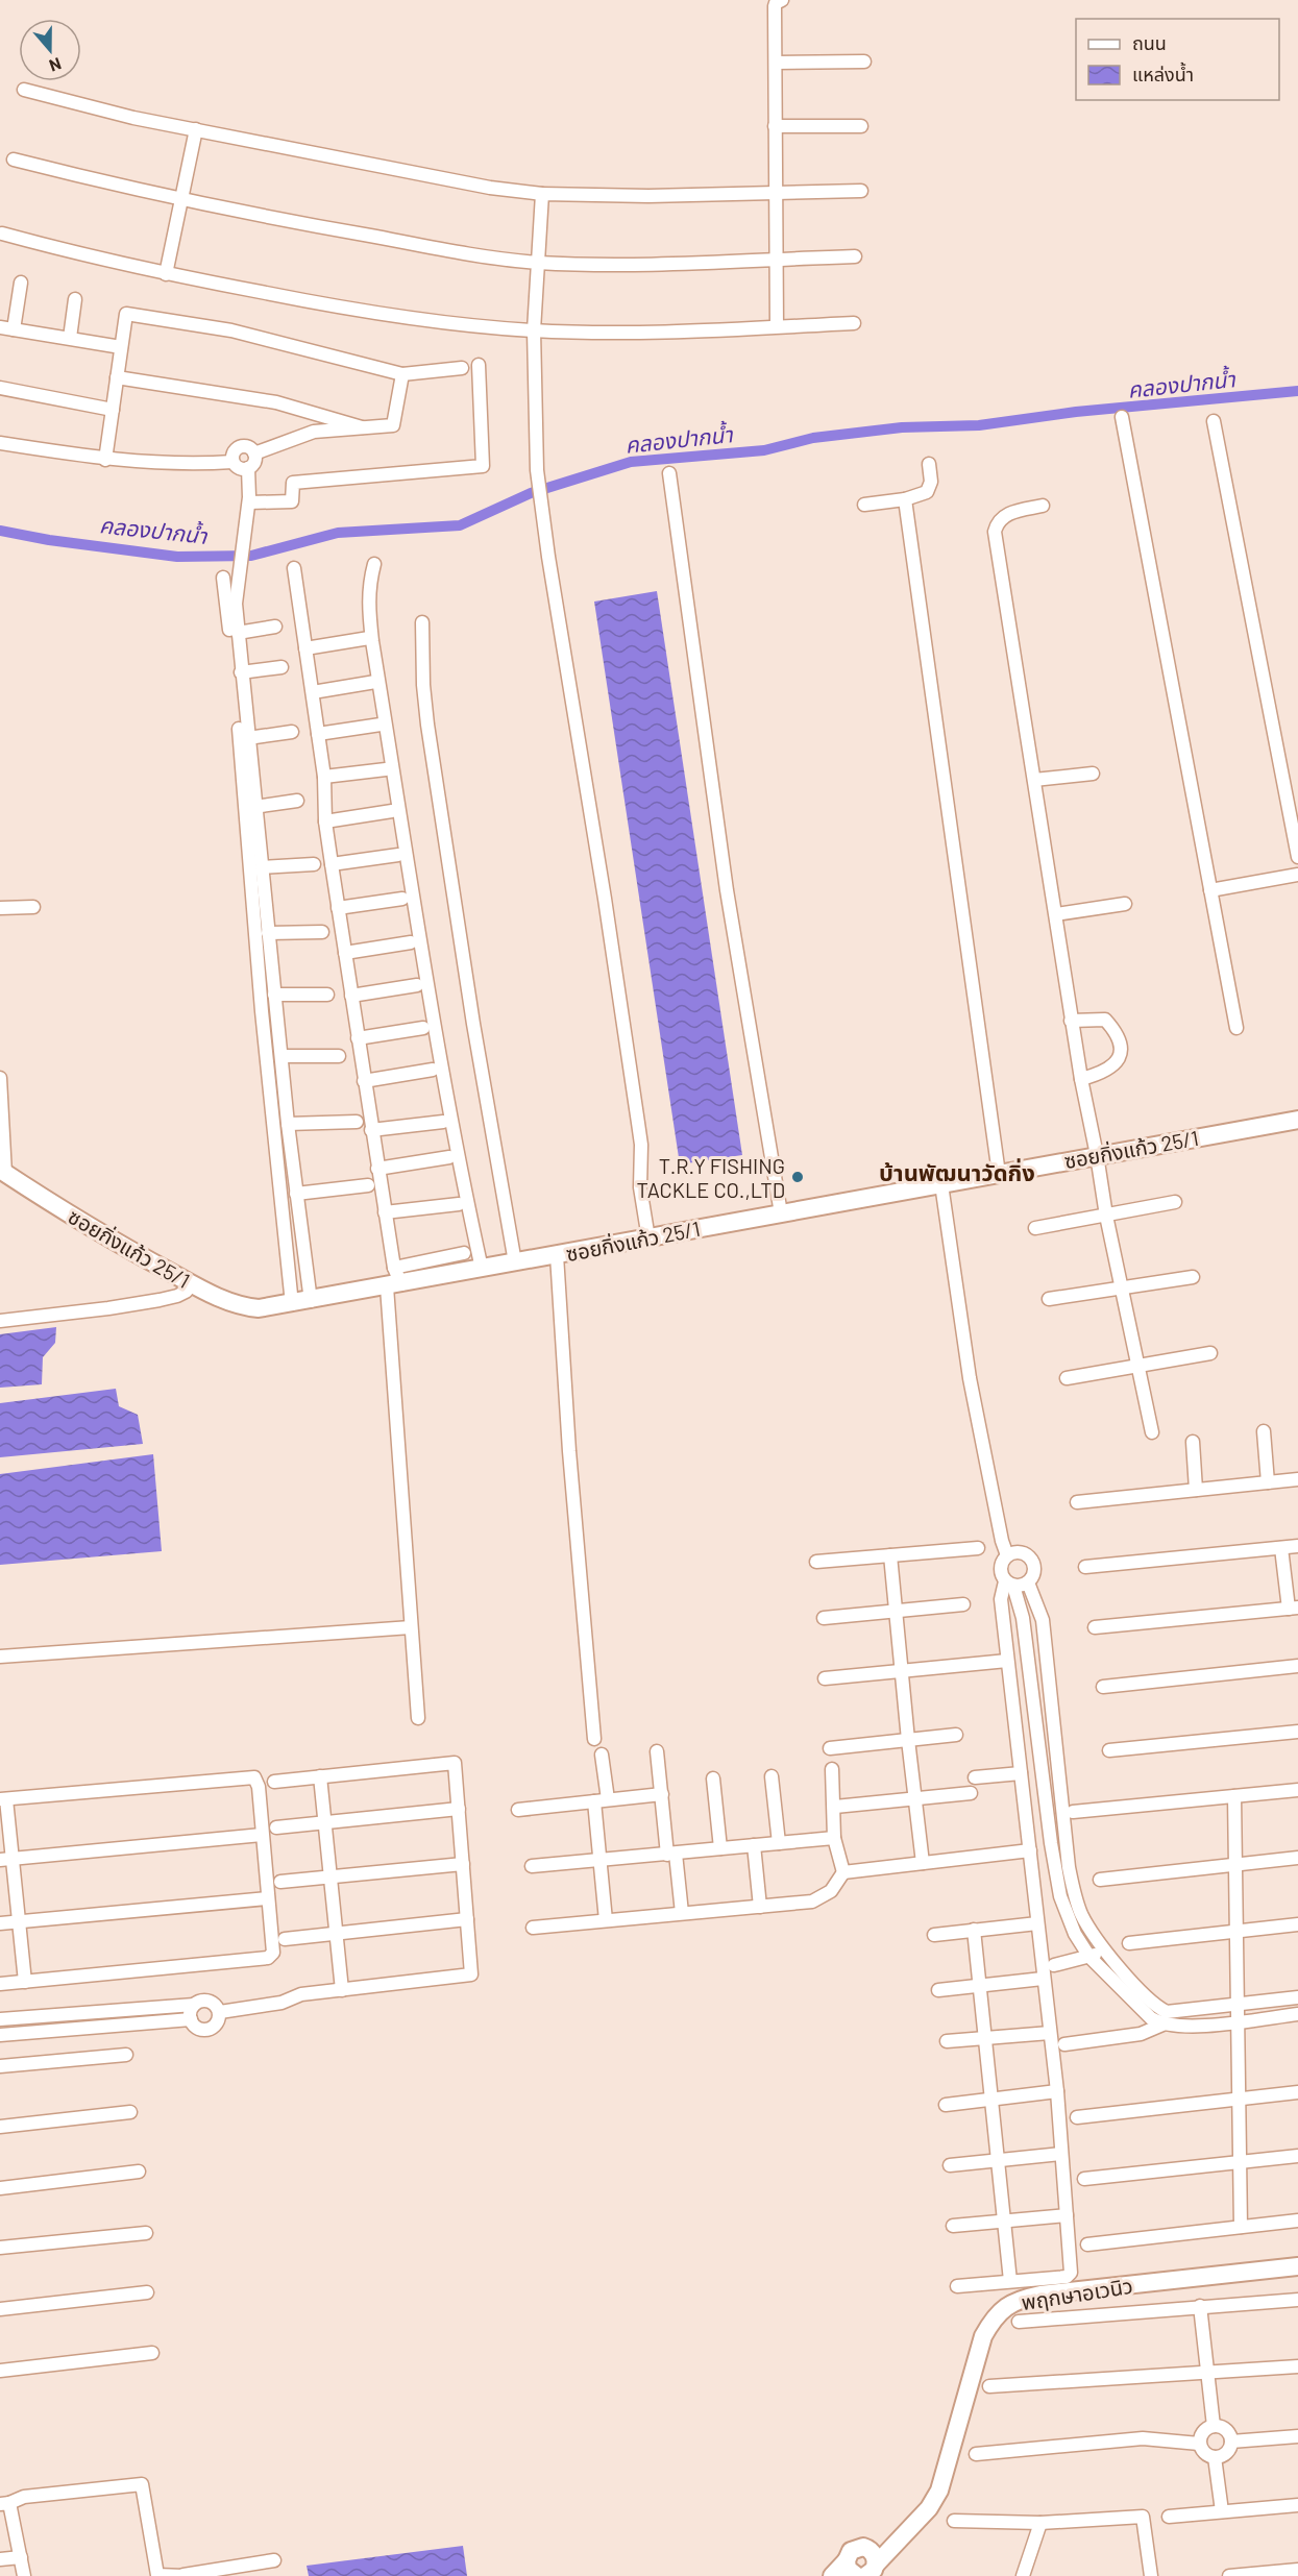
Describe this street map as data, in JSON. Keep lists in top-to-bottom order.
{
  "streets": {
    "street": ["ซอยกิ่งแก้ว 25/1", "พฤกษาอเวนิว"]
  },
  "districts": ["บ้านพัฒนาวัดกิ่ง"],
  "water": ["คลองปากน้ำ"],
  "places": ["T.R.Y FISHING TACKLE CO.,LTD"],
  "legend": ["ถนน", "แหล่งน้ำ"],
  "north": "bottom"
}
